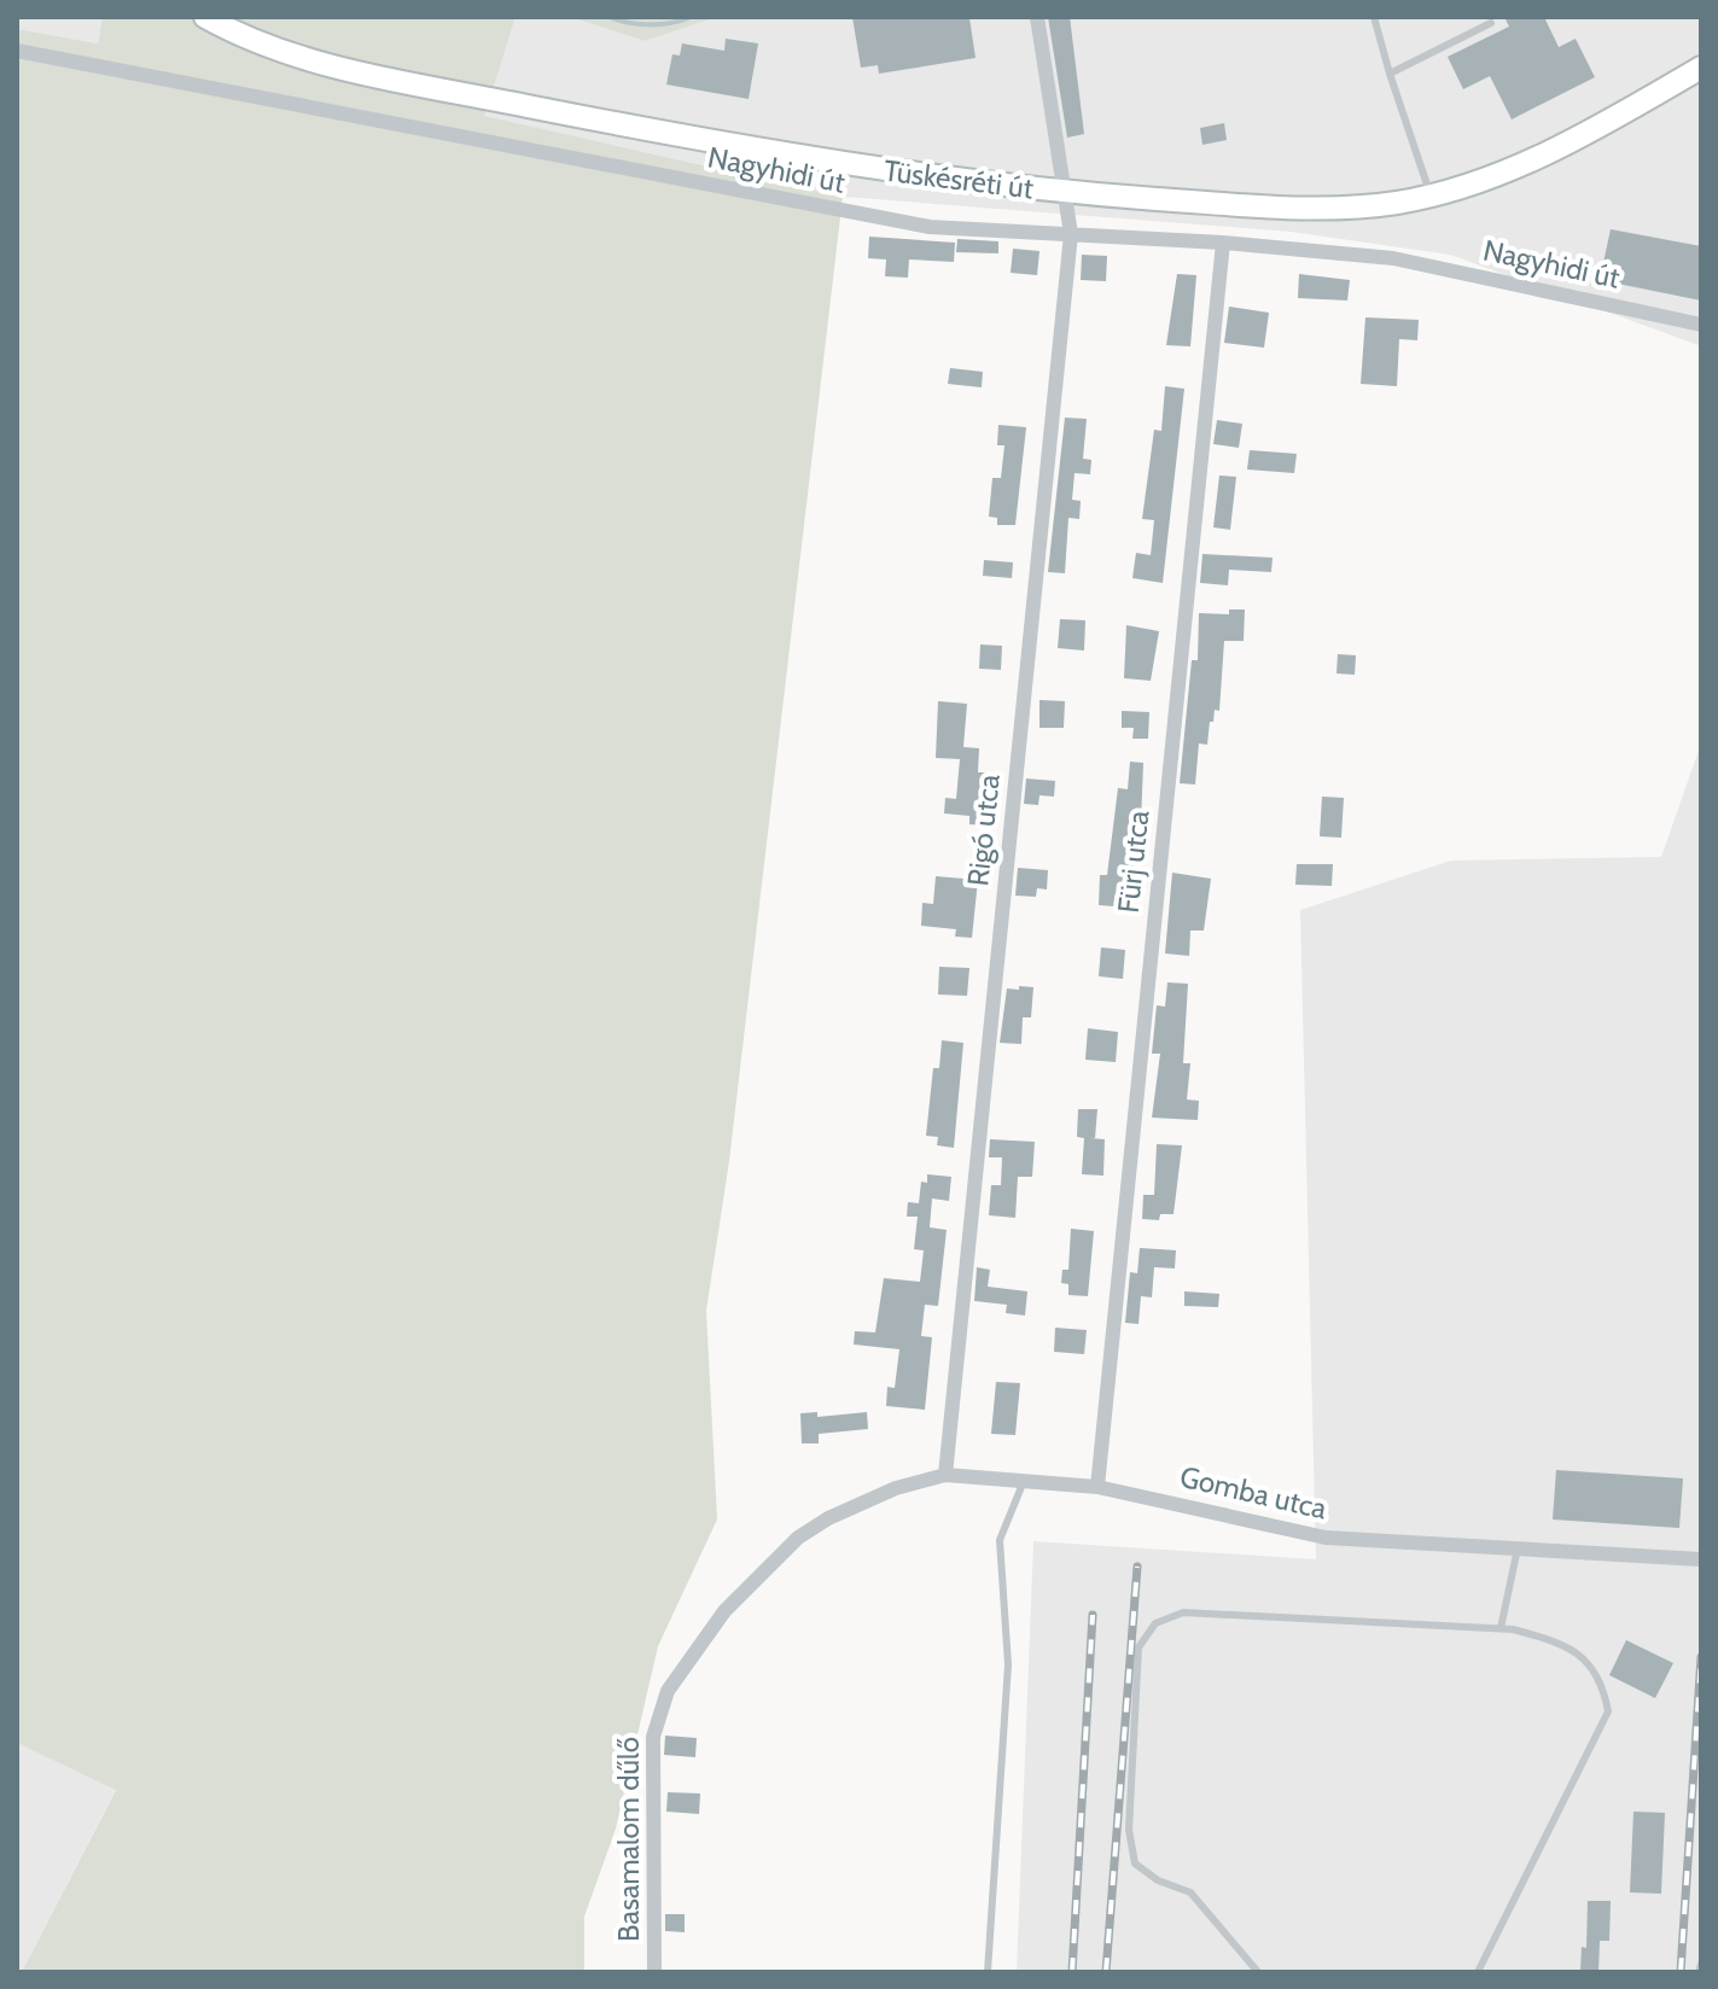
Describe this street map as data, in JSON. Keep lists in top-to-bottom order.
{
  "streets": {
    "street": [
      "Nagyhidi út",
      "Tüskésréti út",
      "Rigó utca",
      "Fürj utca",
      "Gomba utca",
      "Basamalom dűlő"
    ]
  },
  "crossings": [
    ["Nagyhidi út", "Rigó utca"],
    ["Nagyhidi út", "Fürj utca"],
    ["Tüskésréti út", "Rigó utca"],
    ["Rigó utca", "Gomba utca"],
    ["Fürj utca", "Gomba utca"],
    ["Gomba utca", "Basamalom dűlő"]
  ]
}
